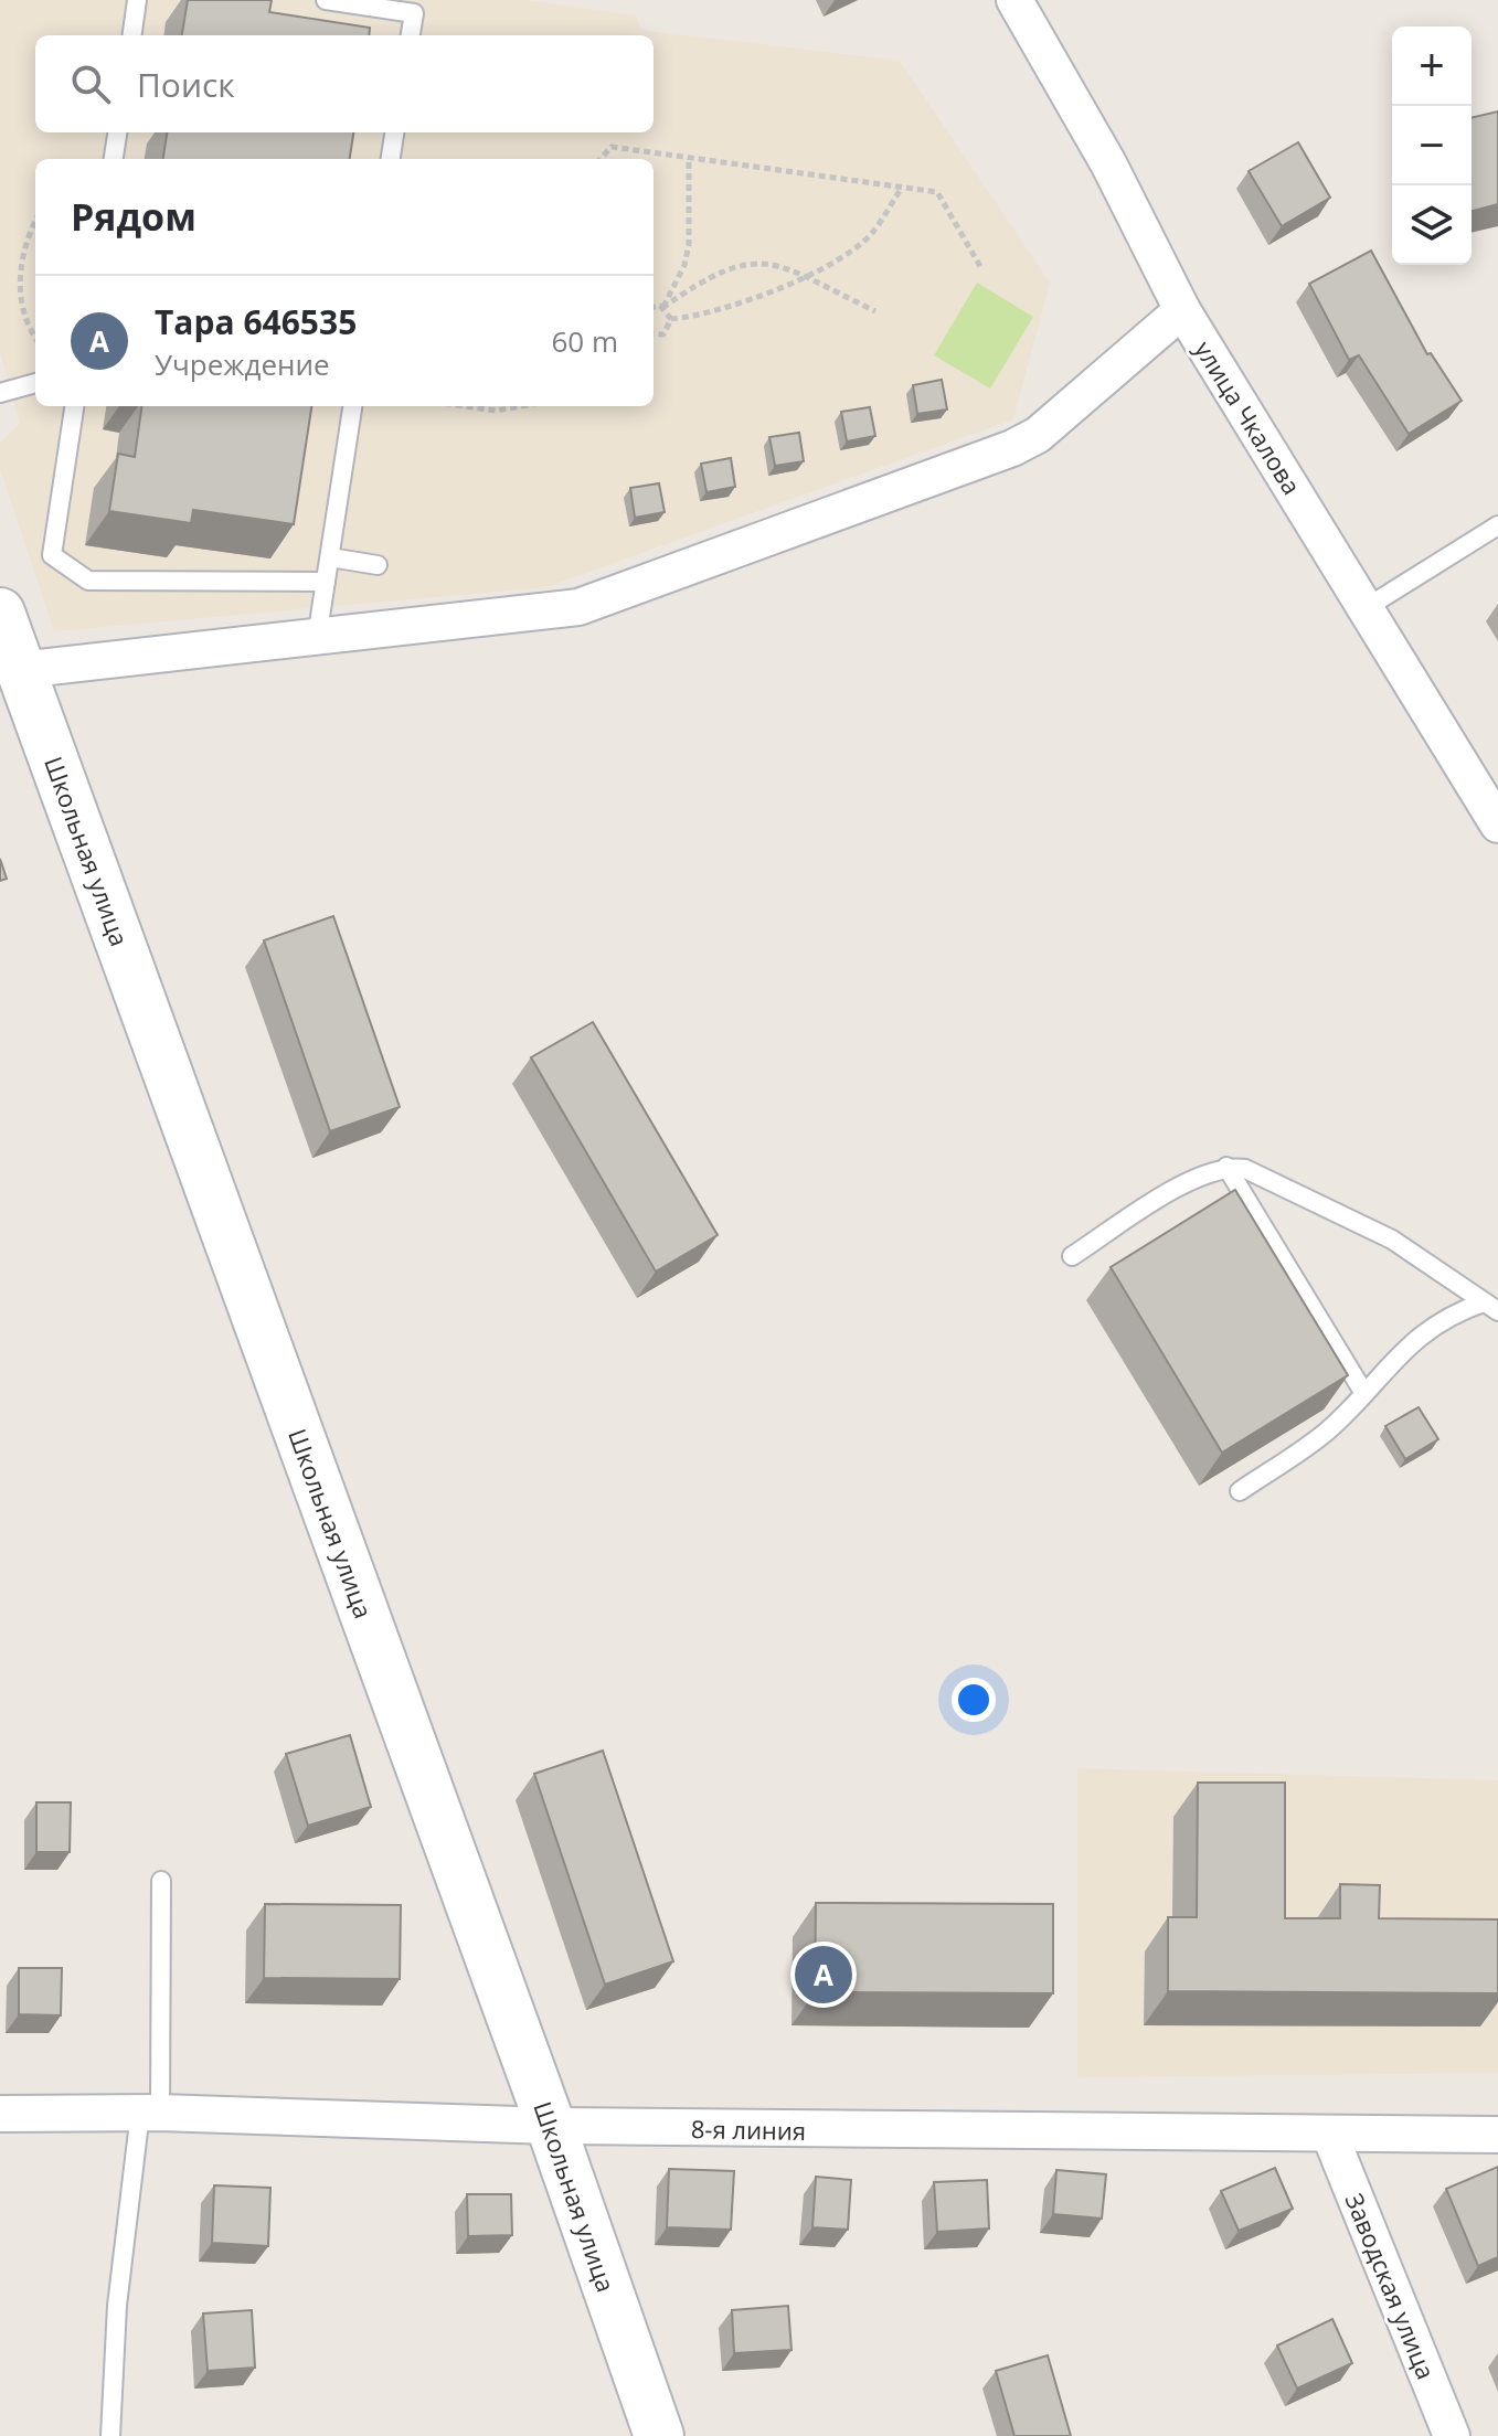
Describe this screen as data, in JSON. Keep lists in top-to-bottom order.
{
  "streets": {
    "street": [
      "улица Чкалова",
      "Школьная улица",
      "8-я линия",
      "Заводская улица"
    ]
  },
  "crossings": [
    ["Школьная улица", "8-я линия"],
    ["8-я линия", "Заводская улица"]
  ],
  "page": {
    "map_buttons": ["+", "−"],
    "search": "Поиск",
    "heading": "Рядом",
    "list": [
      {
        "mark": "A",
        "name": "Тара 646535",
        "note": "Учреждение",
        "value": "60 m"
      }
    ],
    "pins": "A"
  }
}
